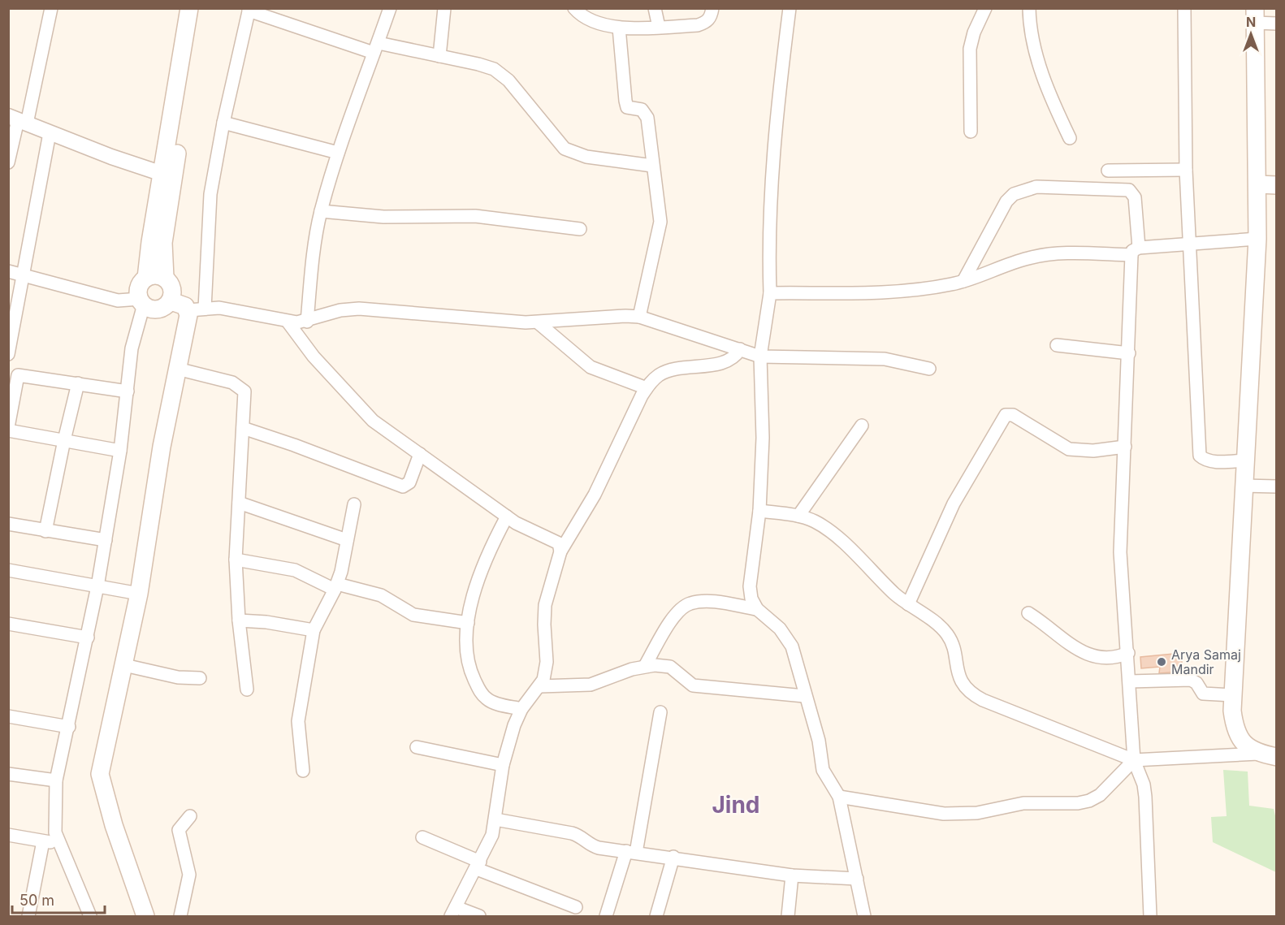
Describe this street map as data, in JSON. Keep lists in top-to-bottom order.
{
  "districts": ["Jind"],
  "places": ["Arya Samaj Mandir"],
  "scale_bar": "50 m",
  "north": "top"
}
